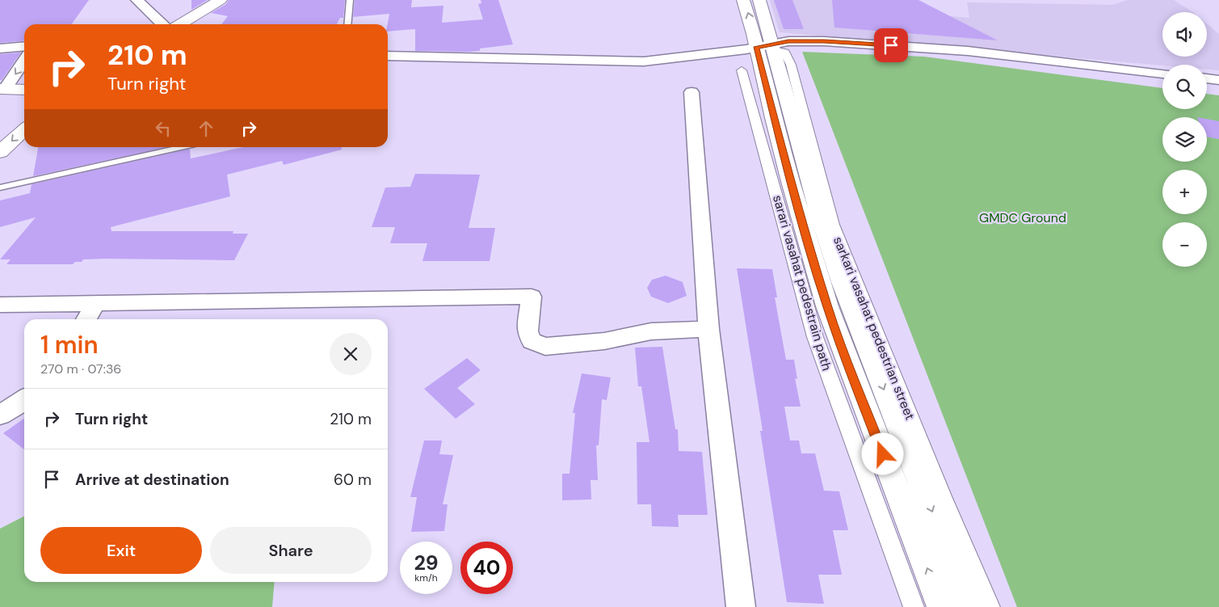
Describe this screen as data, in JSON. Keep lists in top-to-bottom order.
{
  "streets": {
    "street": ["sarari vasahat pedestrain path", "sarkari vasahat pedestrian street"]
  },
  "parks": ["GMDC Ground"],
  "page": {
    "map_buttons": ["+", "−"],
    "turn": ["210 m", "Turn right"],
    "heading": ["1 min", "270 m · 07:36"],
    "list": [
      {
        "name": "Turn right",
        "value": "210 m"
      },
      {
        "name": "Arrive at destination",
        "value": "60 m"
      }
    ],
    "buttons": ["Exit", "Share"],
    "speed": "29 km/h",
    "limit": "40"
  }
}
